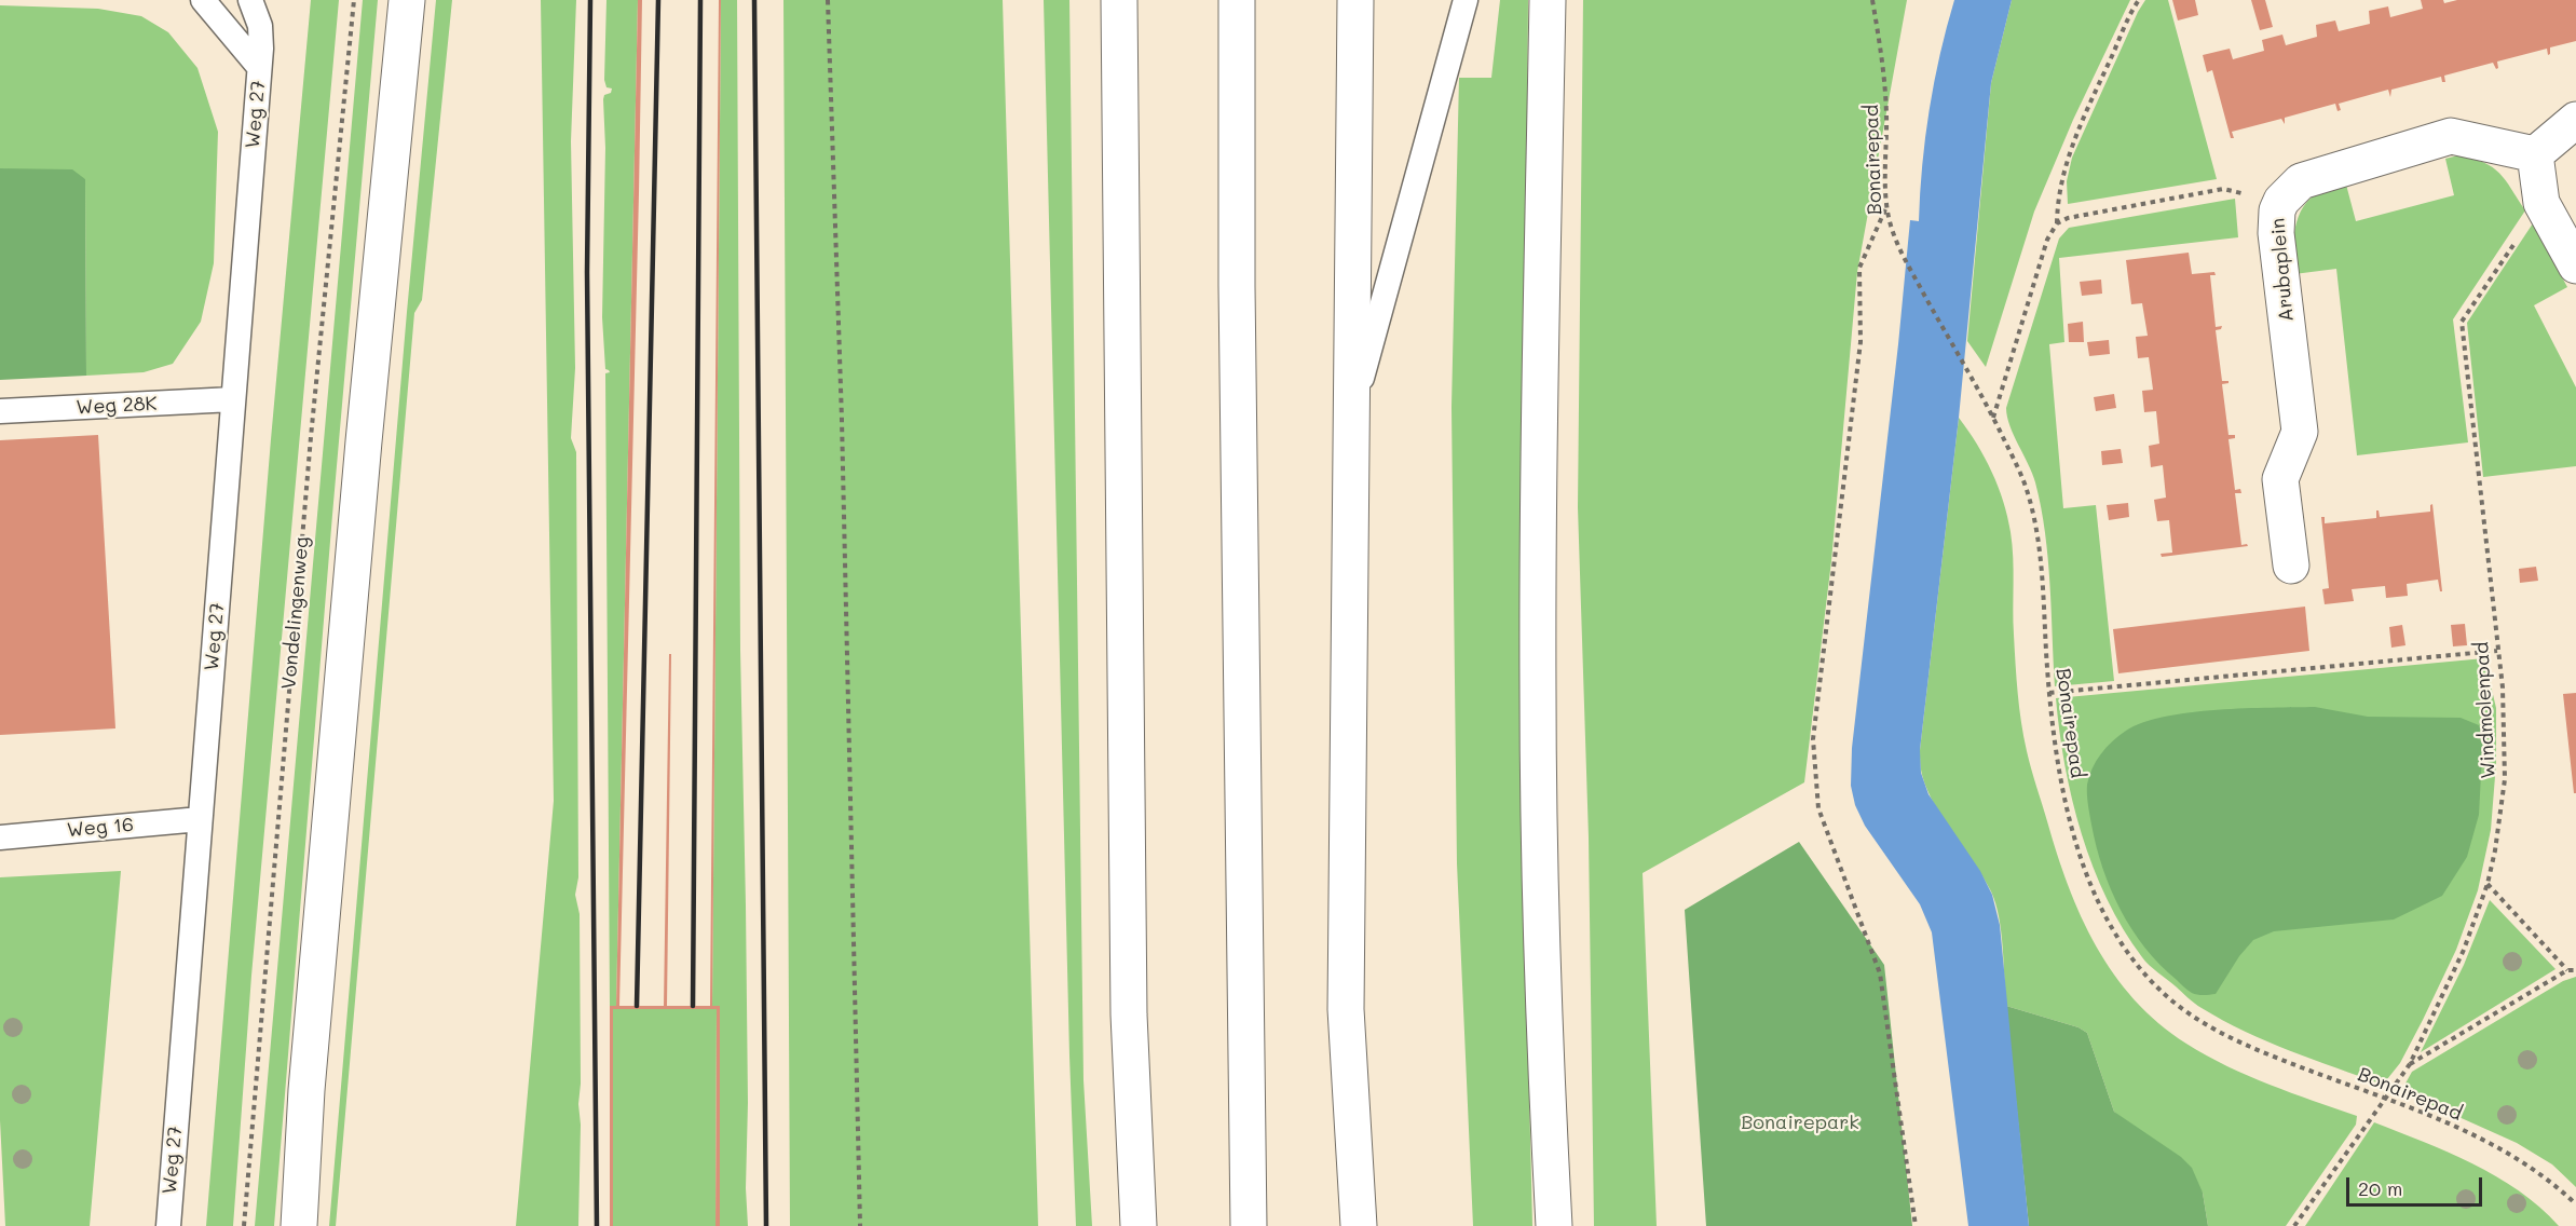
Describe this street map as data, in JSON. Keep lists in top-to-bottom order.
{
  "streets": {
    "main road": ["Arubaplein"],
    "lane": ["Weg 27", "Weg 28K", "Weg 16"],
    "path": ["Bonairepad", "Vondelingenweg", "Windmolenpad"]
  },
  "crossings": [
    ["Weg 27", "Weg 28K"],
    ["Weg 27", "Weg 16"],
    ["Bonairepad", "Windmolenpad"]
  ],
  "parks": ["Bonairepark"],
  "scale_bar": "20 m"
}
